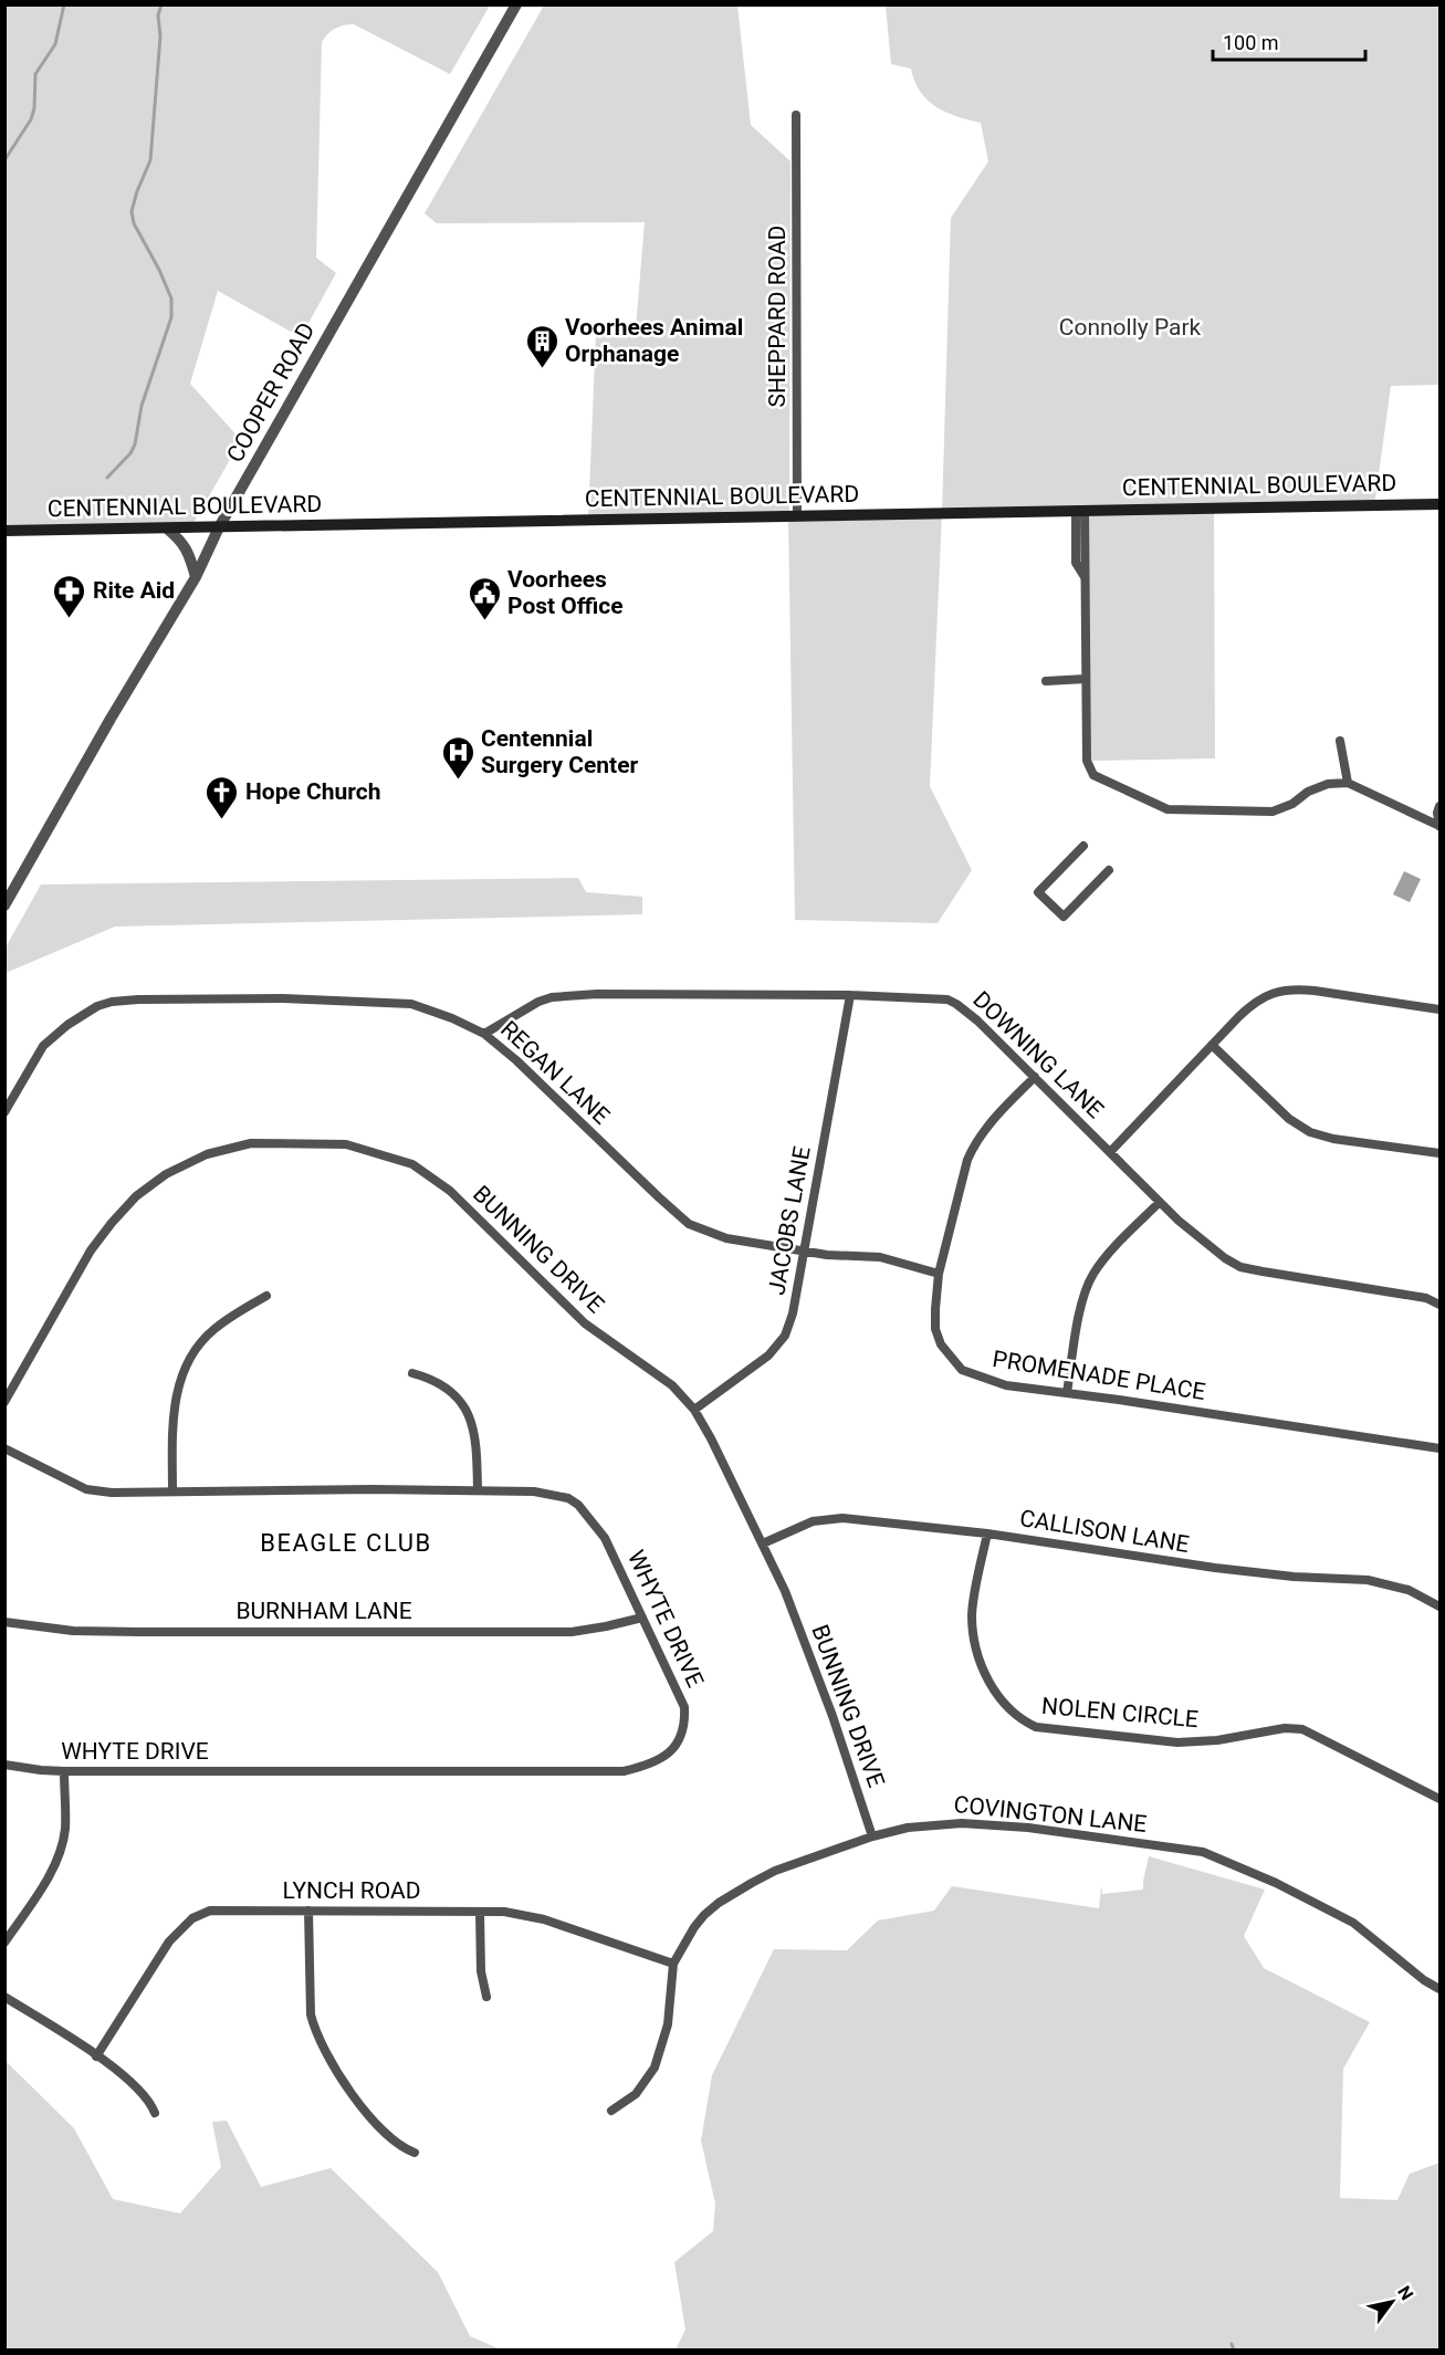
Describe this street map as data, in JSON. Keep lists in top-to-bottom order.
{
  "streets": {
    "main road": ["CENTENNIAL BOULEVARD"],
    "street": [
      "SHEPPARD ROAD",
      "COOPER ROAD",
      "DOWNING LANE",
      "REGAN LANE",
      "JACOBS LANE",
      "BUNNING DRIVE",
      "PROMENADE PLACE",
      "CALLISON LANE",
      "BURNHAM LANE",
      "WHYTE DRIVE",
      "NOLEN CIRCLE",
      "COVINGTON LANE",
      "LYNCH ROAD"
    ]
  },
  "crossings": [
    ["SHEPPARD ROAD", "CENTENNIAL BOULEVARD"],
    ["COOPER ROAD", "CENTENNIAL BOULEVARD"],
    ["DOWNING LANE", "REGAN LANE"],
    ["DOWNING LANE", "JACOBS LANE"],
    ["DOWNING LANE", "PROMENADE PLACE"],
    ["REGAN LANE", "JACOBS LANE"],
    ["REGAN LANE", "PROMENADE PLACE"],
    ["JACOBS LANE", "BUNNING DRIVE"],
    ["BUNNING DRIVE", "CALLISON LANE"],
    ["BUNNING DRIVE", "COVINGTON LANE"],
    ["CALLISON LANE", "NOLEN CIRCLE"],
    ["BURNHAM LANE", "WHYTE DRIVE"],
    ["COVINGTON LANE", "LYNCH ROAD"]
  ],
  "districts": ["BEAGLE CLUB"],
  "parks": ["Connolly Park"],
  "places": {
    "building": ["Voorhees Animal Orphanage"],
    "pharmacy": ["Rite Aid"],
    "public building": ["Voorhees Post Office"],
    "hospital": ["Centennial Surgery Center"],
    "church": ["Hope Church"]
  },
  "scale_bar": "100 m",
  "north": "top right"
}
